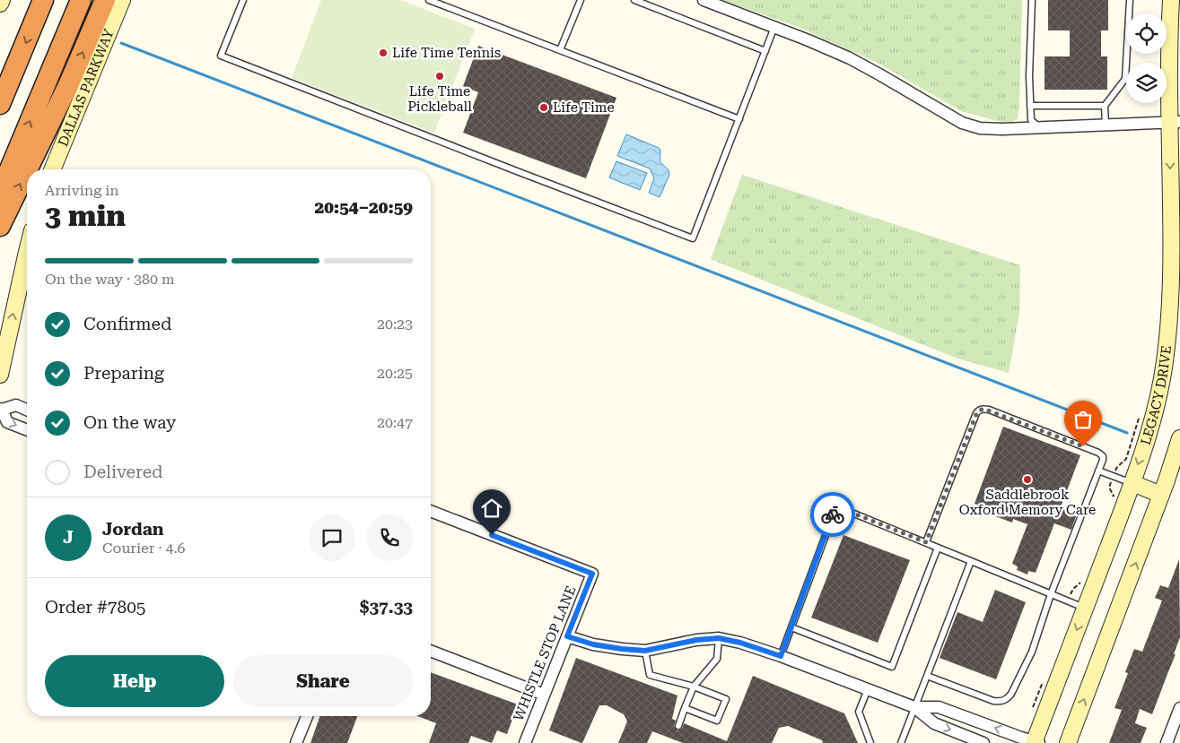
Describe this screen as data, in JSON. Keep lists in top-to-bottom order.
{
  "streets": {
    "main road": ["DALLAS PARKWAY", "LEGACY DRIVE"],
    "street": ["WHISTLE STOP LANE"]
  },
  "places": [
    "Life Time Tennis",
    "Life Time Pickleball",
    "Life Time",
    "Saddlebrook Oxford Memory Care"
  ],
  "page": {
    "heading": ["3 min", "Arriving in", "20:54–20:59"],
    "panel": [
      "Jordan",
      "Courier · 4.6",
      "Order #7805",
      "$37.33"
    ],
    "bar": "On the way · 380 m",
    "list": [
      ["Confirmed", "20:23"],
      ["Preparing", "20:25"],
      ["On the way", "20:47"],
      "Delivered"
    ],
    "round": "J",
    "buttons": ["Help", "Share"]
  }
}
